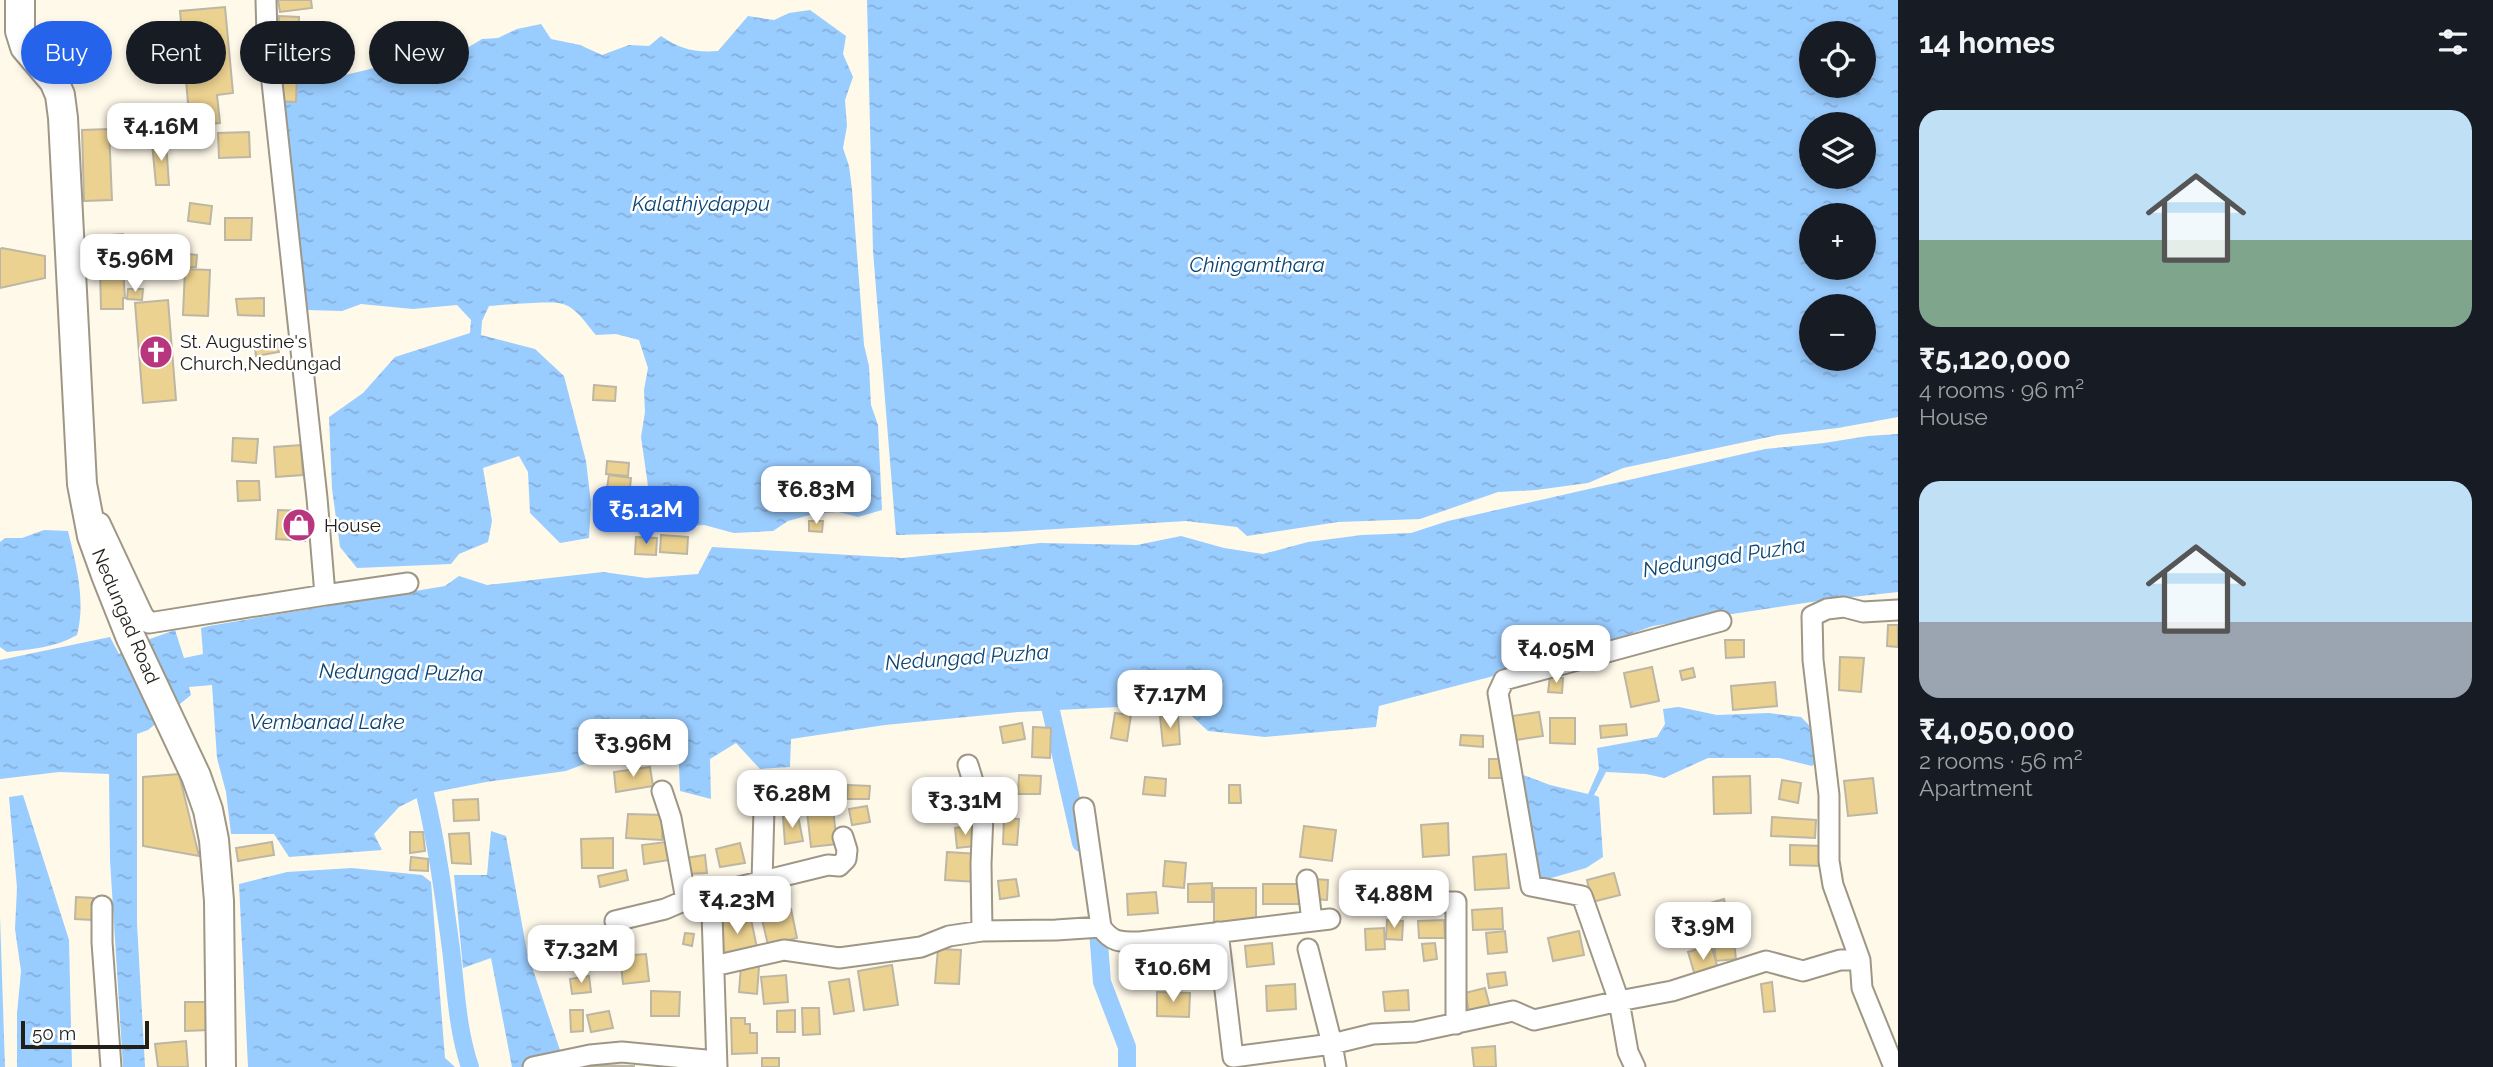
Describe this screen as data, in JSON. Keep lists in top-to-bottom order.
{
  "streets": {
    "street": ["Nedungad Road"]
  },
  "water": [
    "Kalathiydappu",
    "Chingamthara",
    "Nedungad Puzha",
    "Vembanad Lake"
  ],
  "places": {
    "church": ["St. Augustine's Church,Nedungad"],
    "shop": ["House"]
  },
  "scale_bar": "50 m",
  "page": {
    "heading": "14 homes",
    "map_buttons": ["+", "−"],
    "chip": [
      "Buy",
      "Rent",
      "Filters",
      "New"
    ],
    "list": [
      {
        "name": "₹5,120,000",
        "note": "4 rooms · 96 m² · House"
      },
      {
        "name": "₹4,050,000",
        "note": "2 rooms · 56 m² · Apartment"
      }
    ],
    "price": [
      "₹4.16M",
      "₹5.96M",
      "₹6.83M",
      "₹5.12M",
      "₹4.05M",
      "₹7.17M",
      "₹3.96M",
      "₹6.28M",
      "₹3.31M",
      "₹4.88M",
      "₹4.23M",
      "₹3.9M",
      "₹7.32M",
      "₹10.6M"
    ],
    "scale": "50 m"
  }
}
